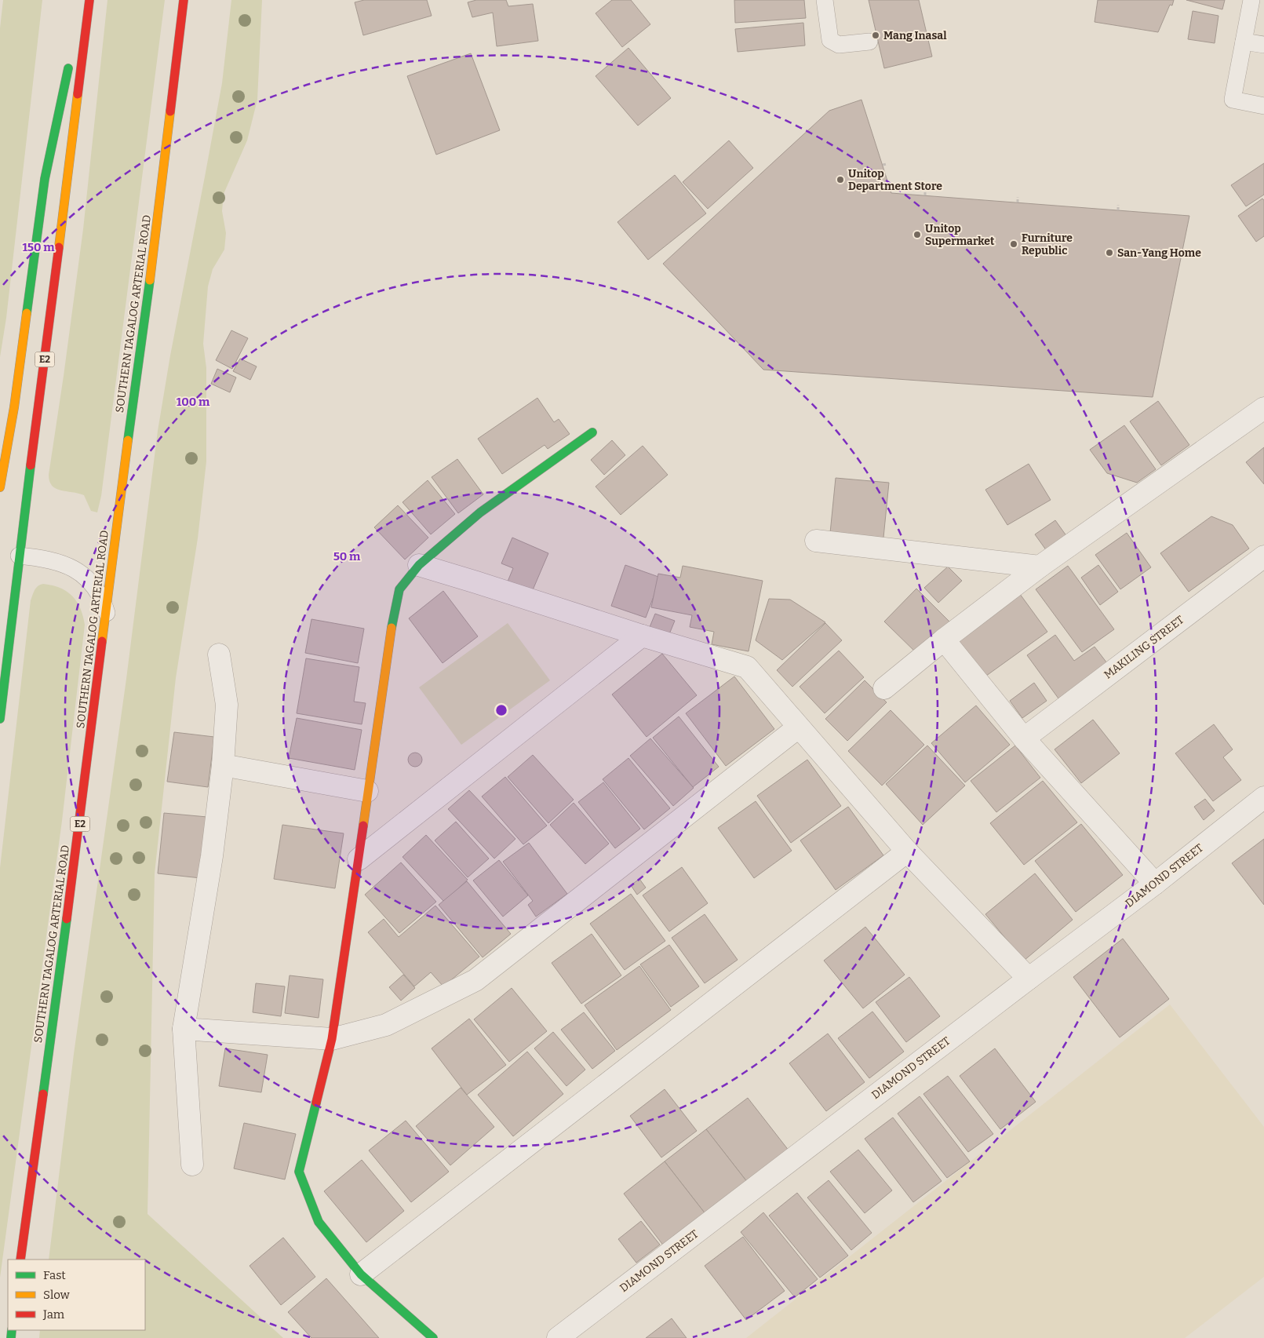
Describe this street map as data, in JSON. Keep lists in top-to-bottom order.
{
  "streets": {
    "main road": ["SOUTHERN TAGALOG ARTERIAL ROAD", "E2"],
    "street": ["MAKILING STREET", "DIAMOND STREET"]
  },
  "places": [
    "Mang Inasal",
    "Unitop Department Store",
    "Unitop Supermarket",
    "Furniture Republic",
    "San-Yang Home"
  ],
  "legend": ["Fast", "Slow", "Jam"],
  "rings": ["150 m", "100 m", "50 m"]
}
